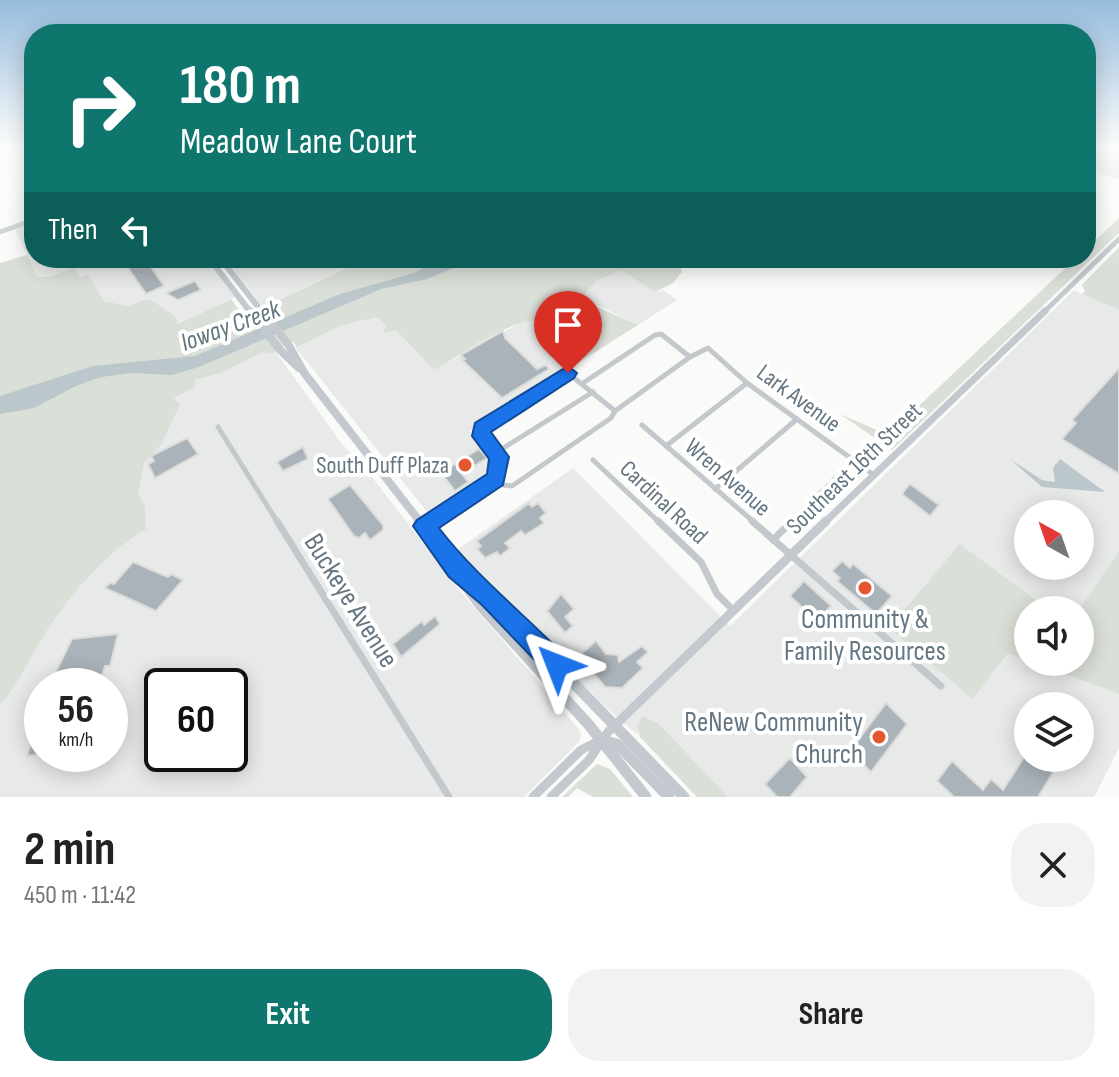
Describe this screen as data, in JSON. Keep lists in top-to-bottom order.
{
  "streets": {
    "main road": ["Southeast 16th Street"],
    "street": [
      "Lark Avenue",
      "Wren Avenue",
      "Cardinal Road",
      "Buckeye Avenue"
    ]
  },
  "crossings": [
    ["Lark Avenue", "Southeast 16th Street"],
    ["Southeast 16th Street", "Wren Avenue"],
    ["Southeast 16th Street", "Cardinal Road"]
  ],
  "water": ["Ioway Creek"],
  "places": ["South Duff Plaza", "Community & Family Resources", "ReNew Community Church"],
  "north": "top left",
  "page": {
    "turn": ["180 m", "Meadow Lane Court"],
    "then": "Then",
    "speed": "56 km/h",
    "limit": "60",
    "heading": ["2 min", "450 m · 11:42"],
    "buttons": ["Exit", "Share"]
  }
}
